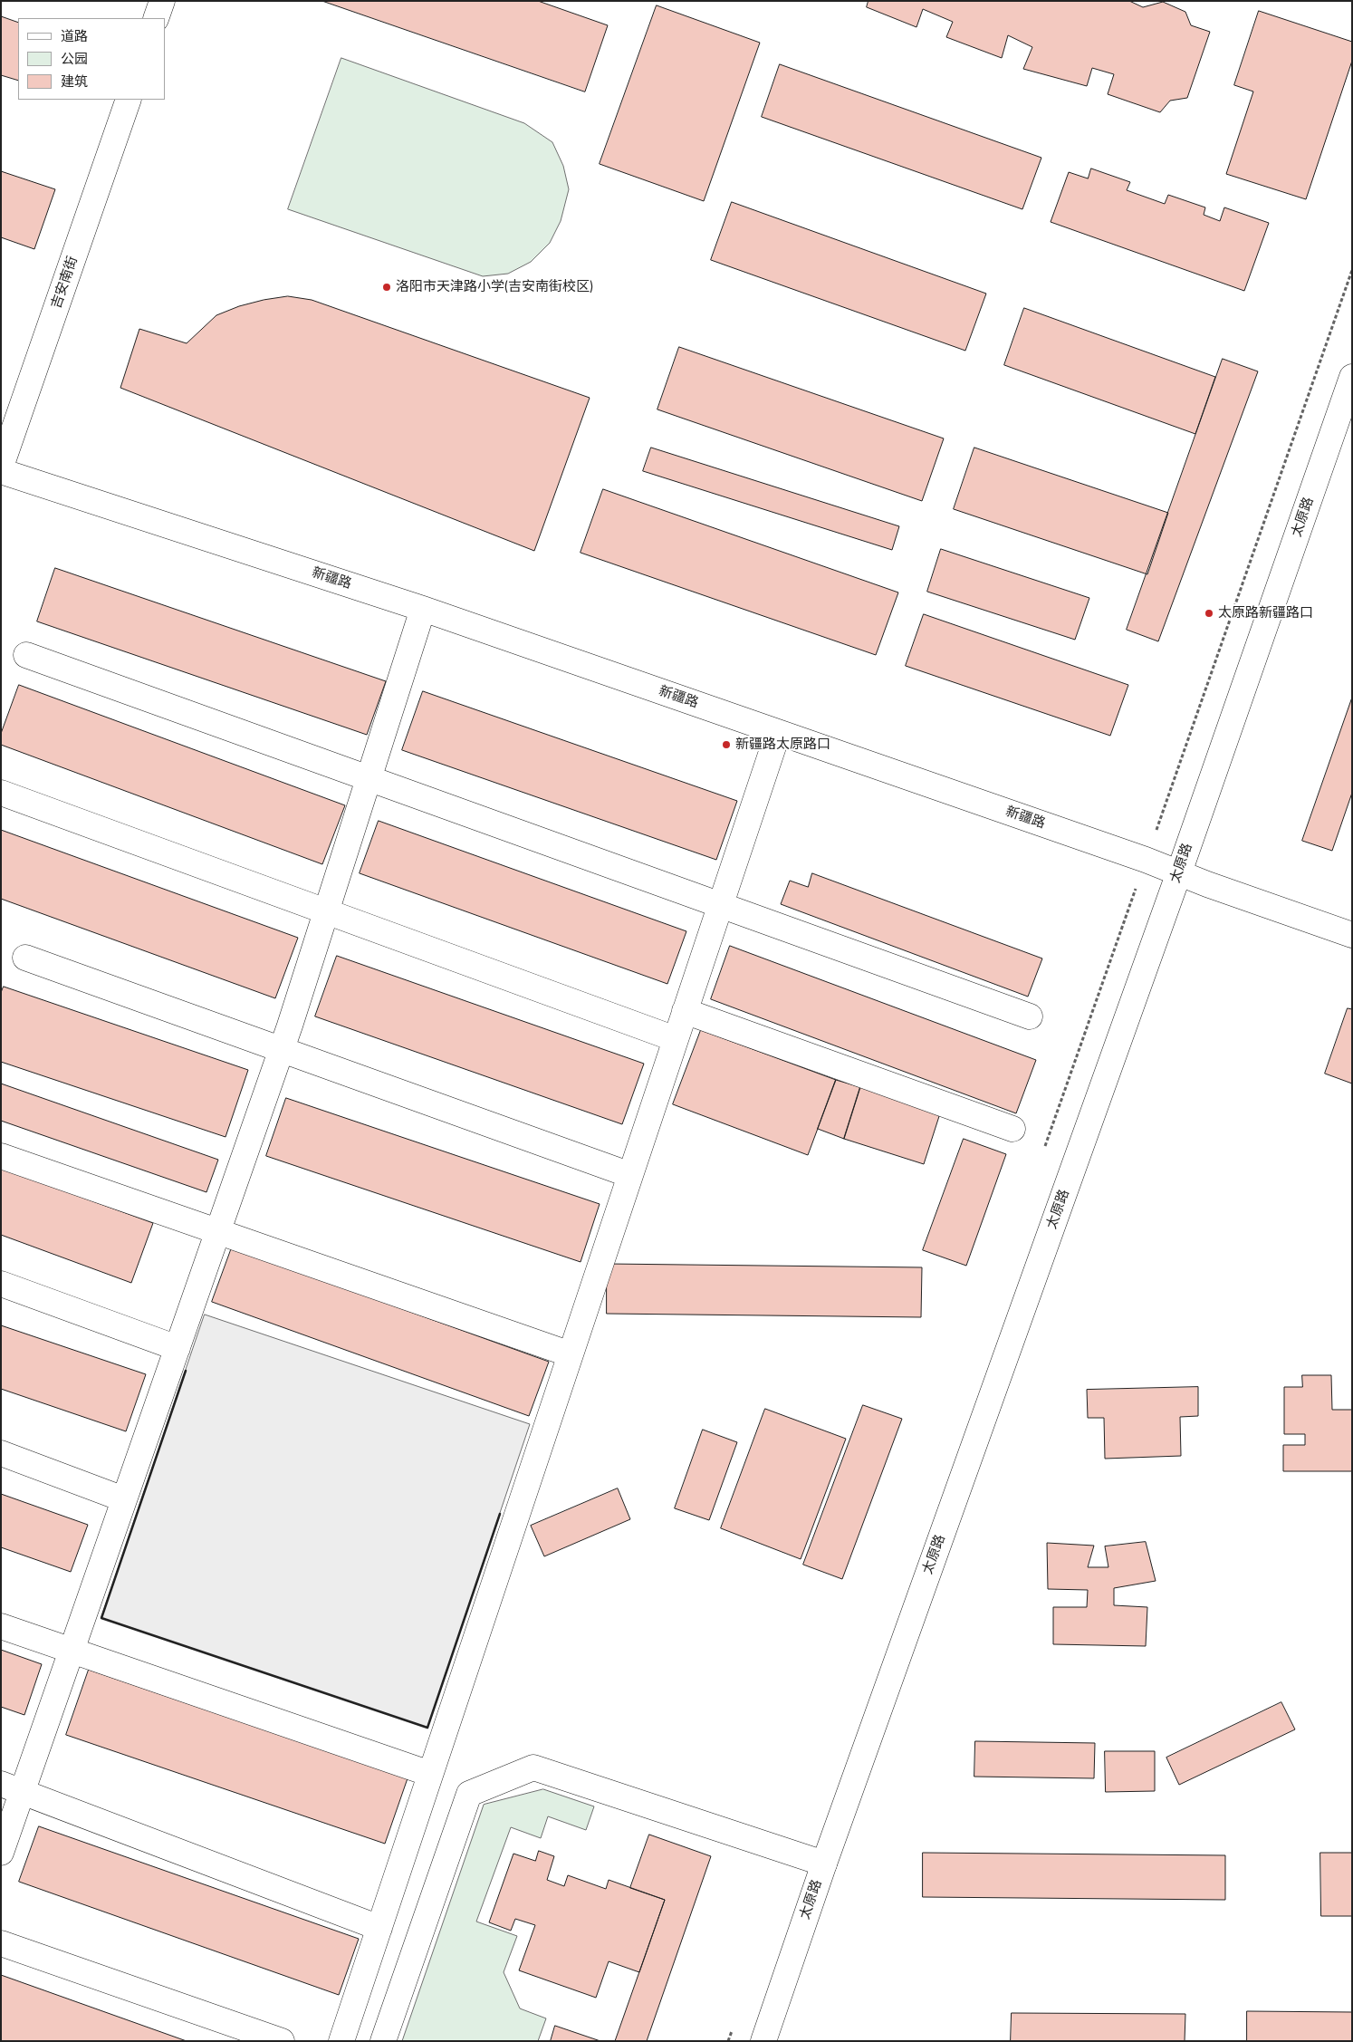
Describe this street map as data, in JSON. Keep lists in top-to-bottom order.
{
  "streets": {
    "street": ["吉安南街", "太原路", "新疆路"]
  },
  "crossings": [
    ["太原路", "新疆路"]
  ],
  "places": ["洛阳市天津路小学(吉安南街校区)", "太原路新疆路口", "新疆路太原路口"],
  "legend": ["道路", "公园", "建筑"]
}
